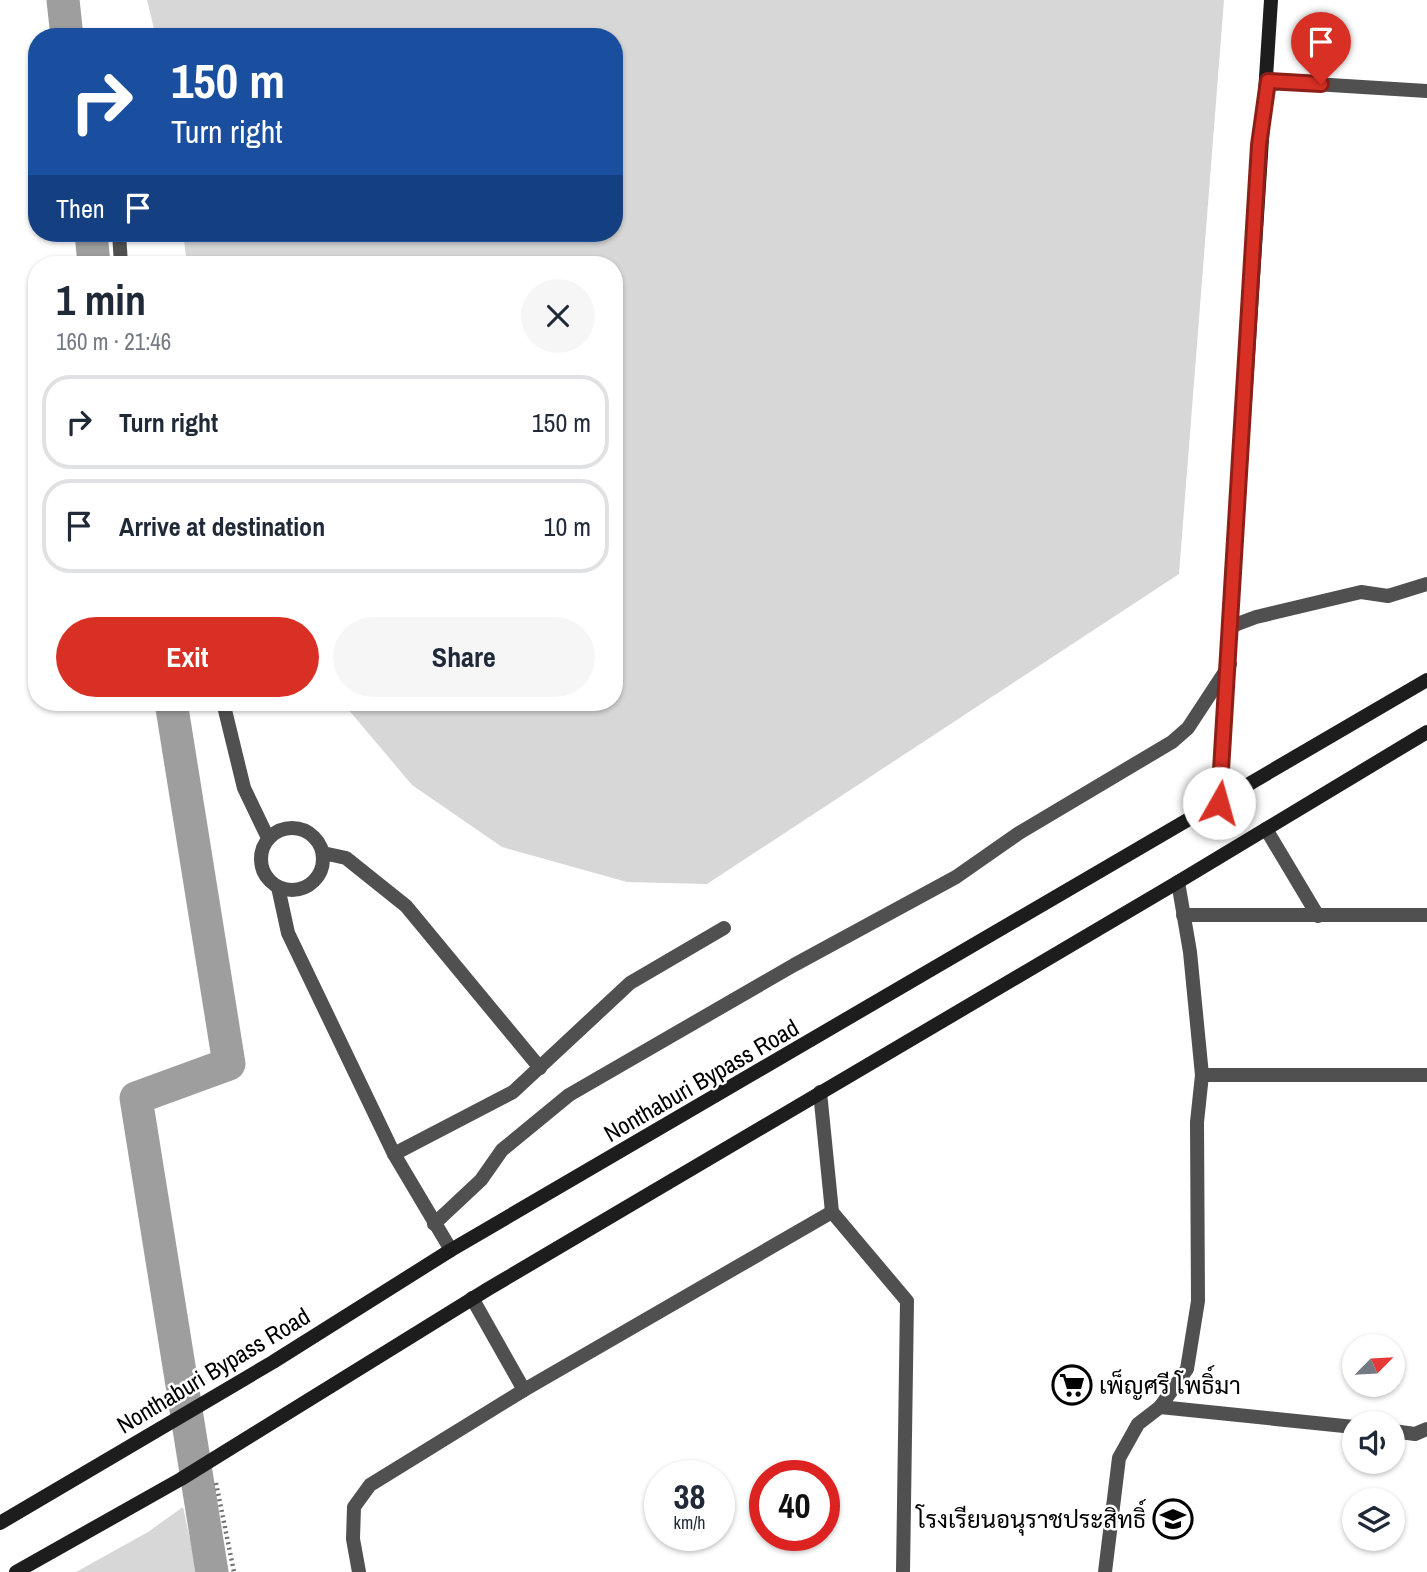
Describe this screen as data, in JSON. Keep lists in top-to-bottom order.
{
  "streets": {
    "main road": ["Nonthaburi Bypass Road"]
  },
  "places": {
    "supermarket": ["เพ็ญศรี โพธิ์มา"],
    "school or university": ["โรงเรียนอนุราชประสิทธิ์"]
  },
  "north": "top right",
  "page": {
    "turn": ["150 m", "Turn right"],
    "then": "Then",
    "heading": ["1 min", "160 m · 21:46"],
    "list": [
      {
        "name": "Turn right",
        "value": "150 m"
      },
      {
        "name": "Arrive at destination",
        "value": "10 m"
      }
    ],
    "buttons": ["Exit", "Share"],
    "speed": "38 km/h",
    "limit": "40"
  }
}
